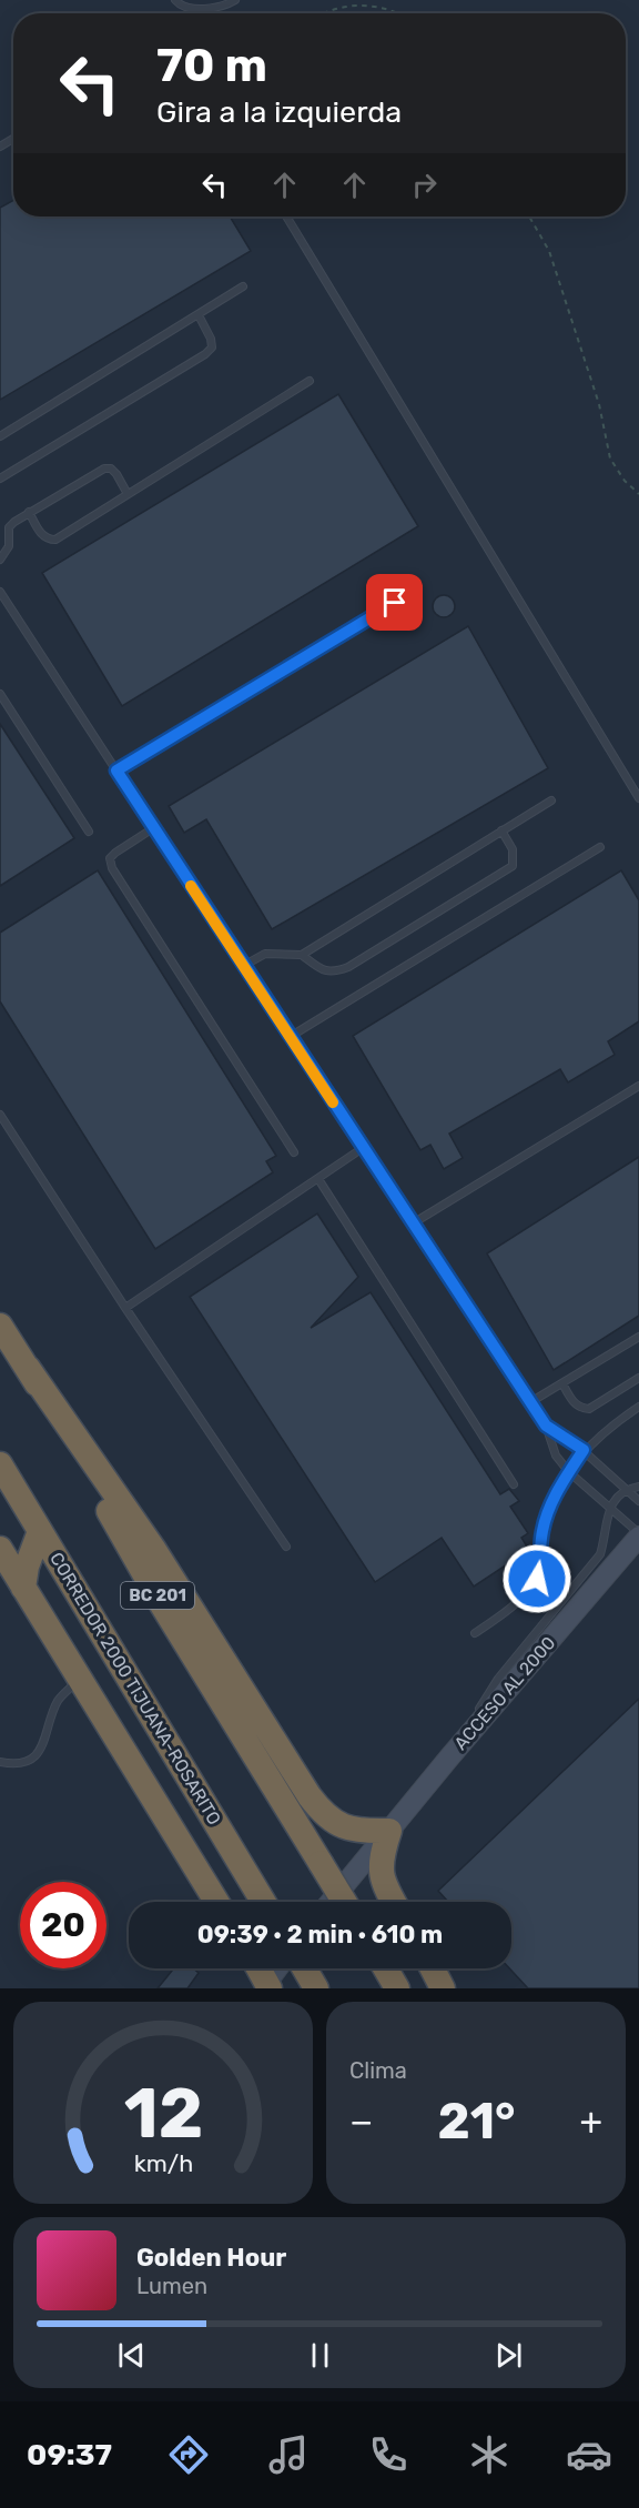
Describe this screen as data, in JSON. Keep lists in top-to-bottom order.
{
  "streets": {
    "highway": ["BC 201", "CORREDOR 2000 TIJUANA-ROSARITO"],
    "street": ["ACCESO AL 2000"]
  },
  "page": {
    "turn": ["70 m", "Gira a la izquierda"],
    "limit": "20",
    "trip": "09:39 · 2 min · 610 m",
    "tile": "Clima",
    "heat": ["−", "21°", "+"],
    "song": ["Golden Hour", "Lumen"],
    "tabs": "09:37",
    "gauge": ["12", "km/h"]
  }
}
